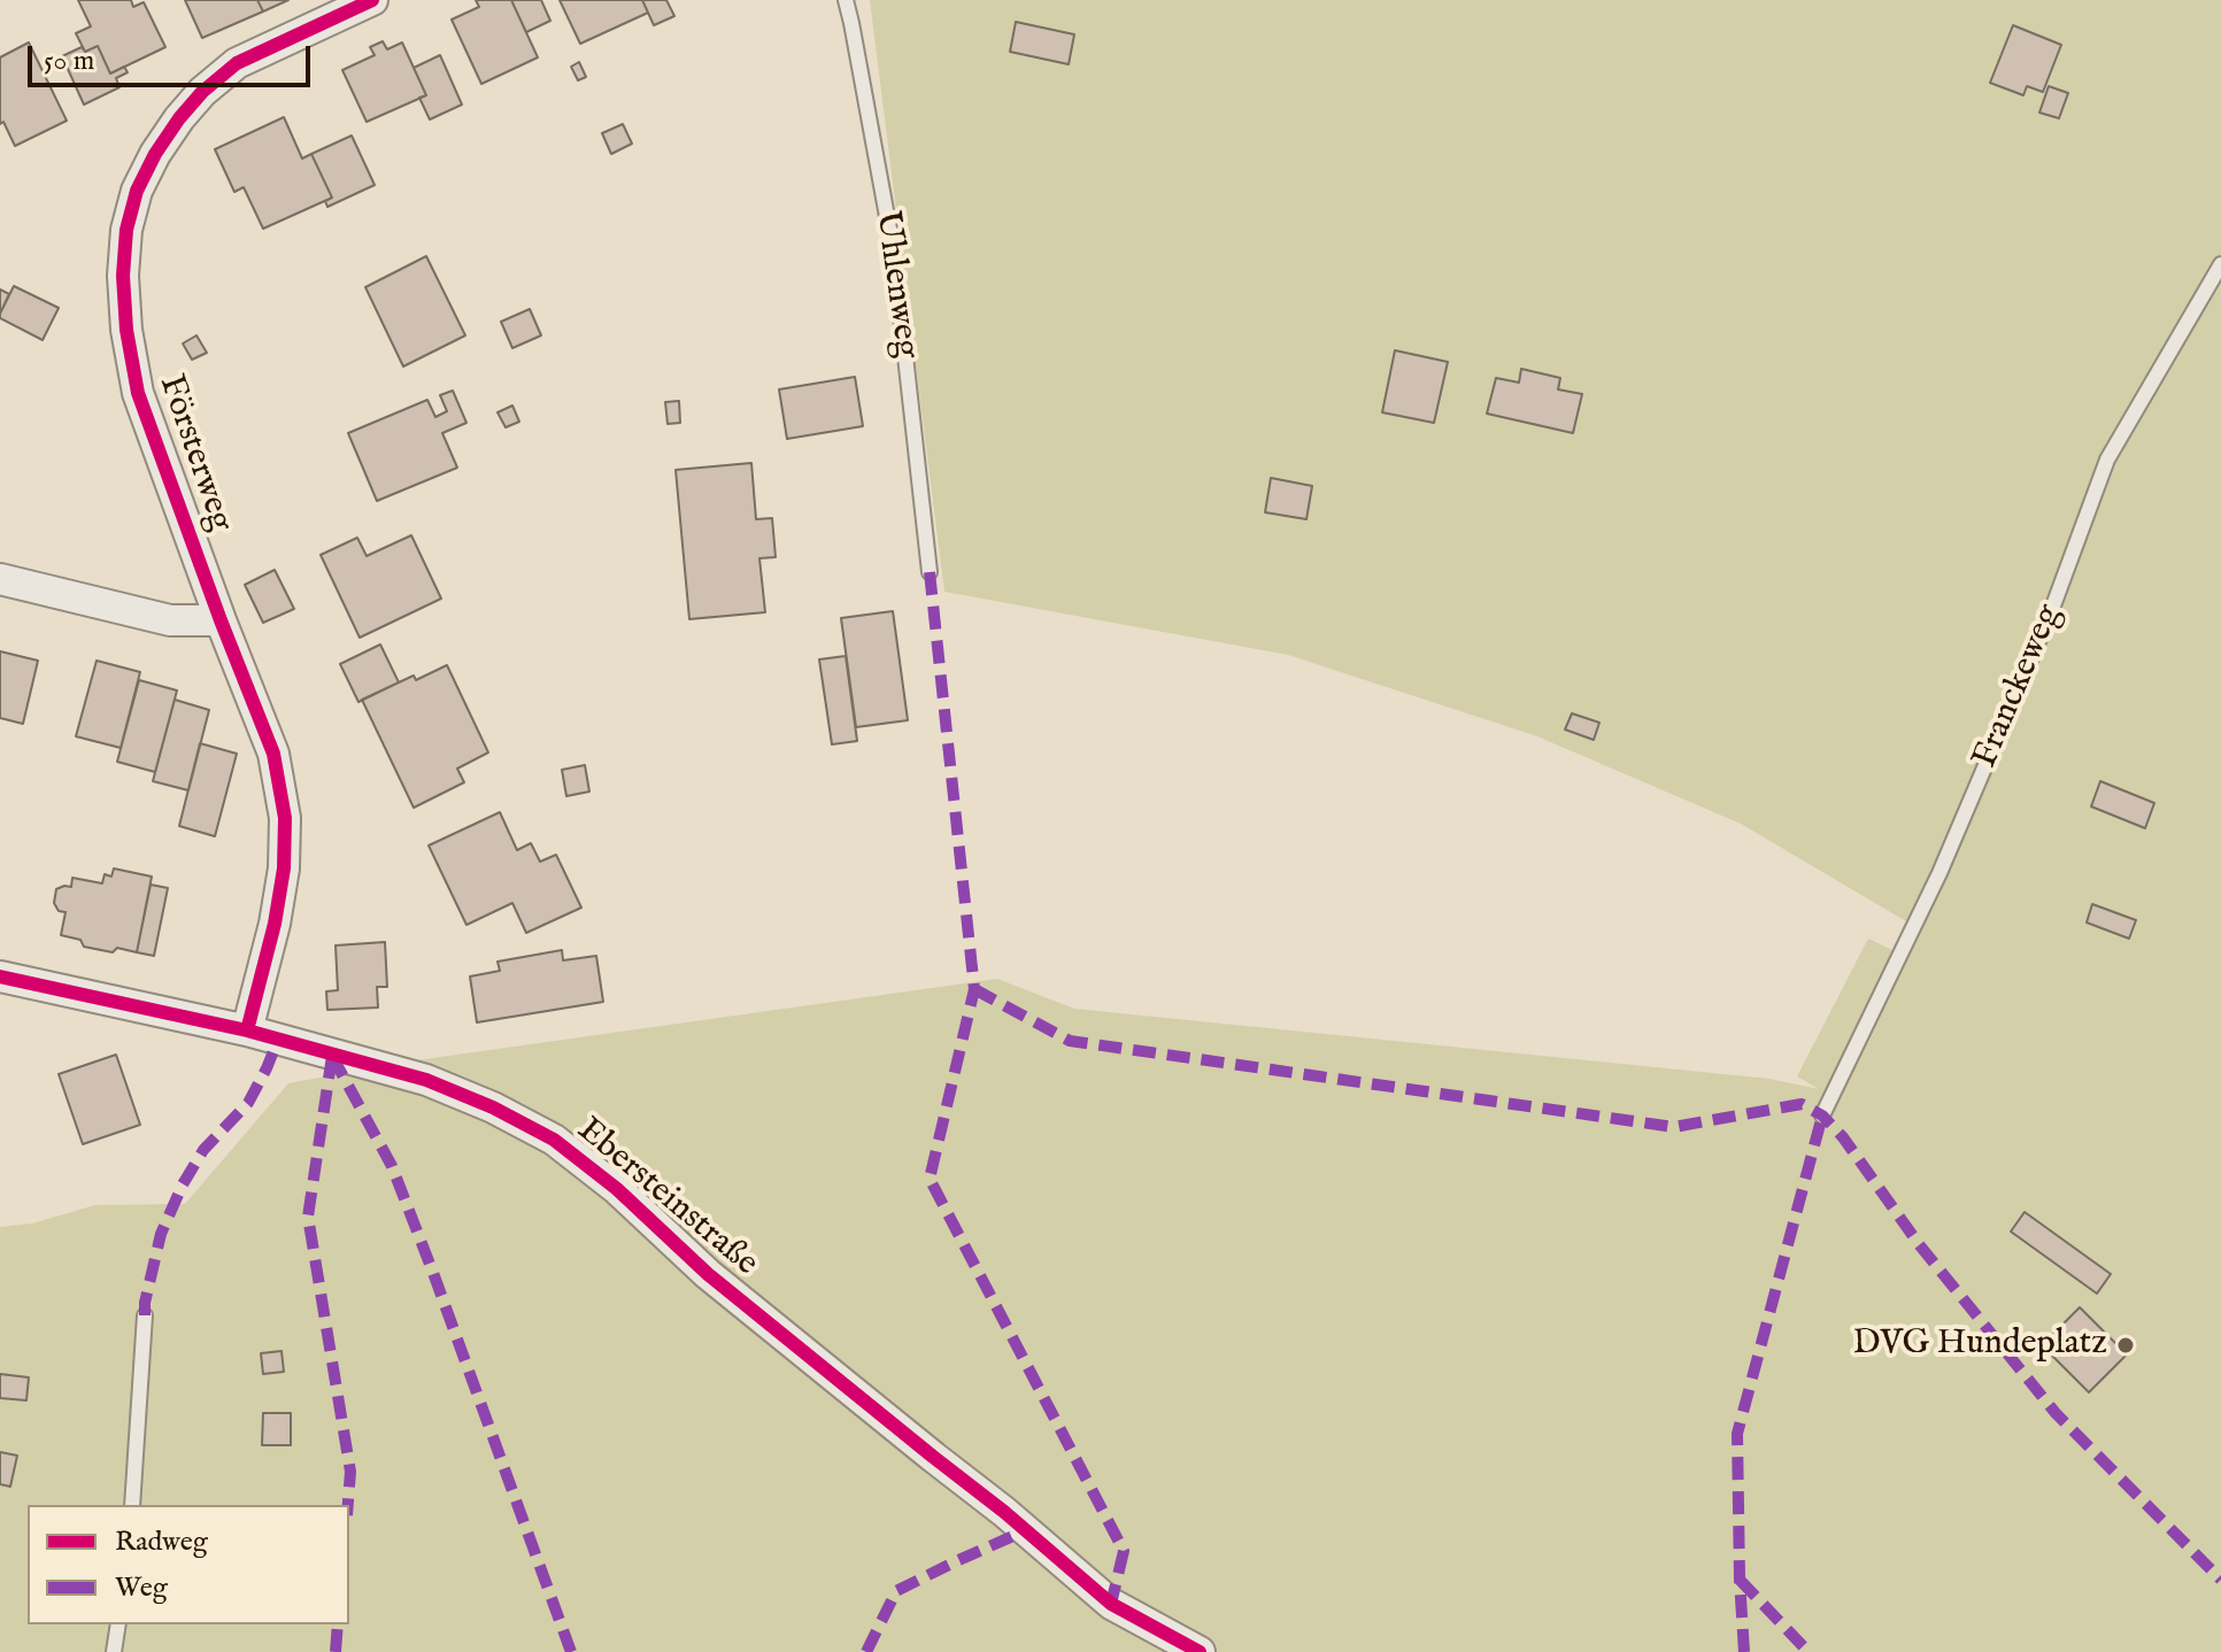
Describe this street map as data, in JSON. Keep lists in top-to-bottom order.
{
  "streets": {
    "street": ["Försterweg", "Ebersteinstraße"],
    "lane": ["Uhlenweg", "Franckeweg"]
  },
  "crossings": [
    ["Försterweg", "Ebersteinstraße"]
  ],
  "places": ["DVG Hundeplatz"],
  "legend": ["Radweg", "Weg"],
  "scale_bar": "50 m"
}
